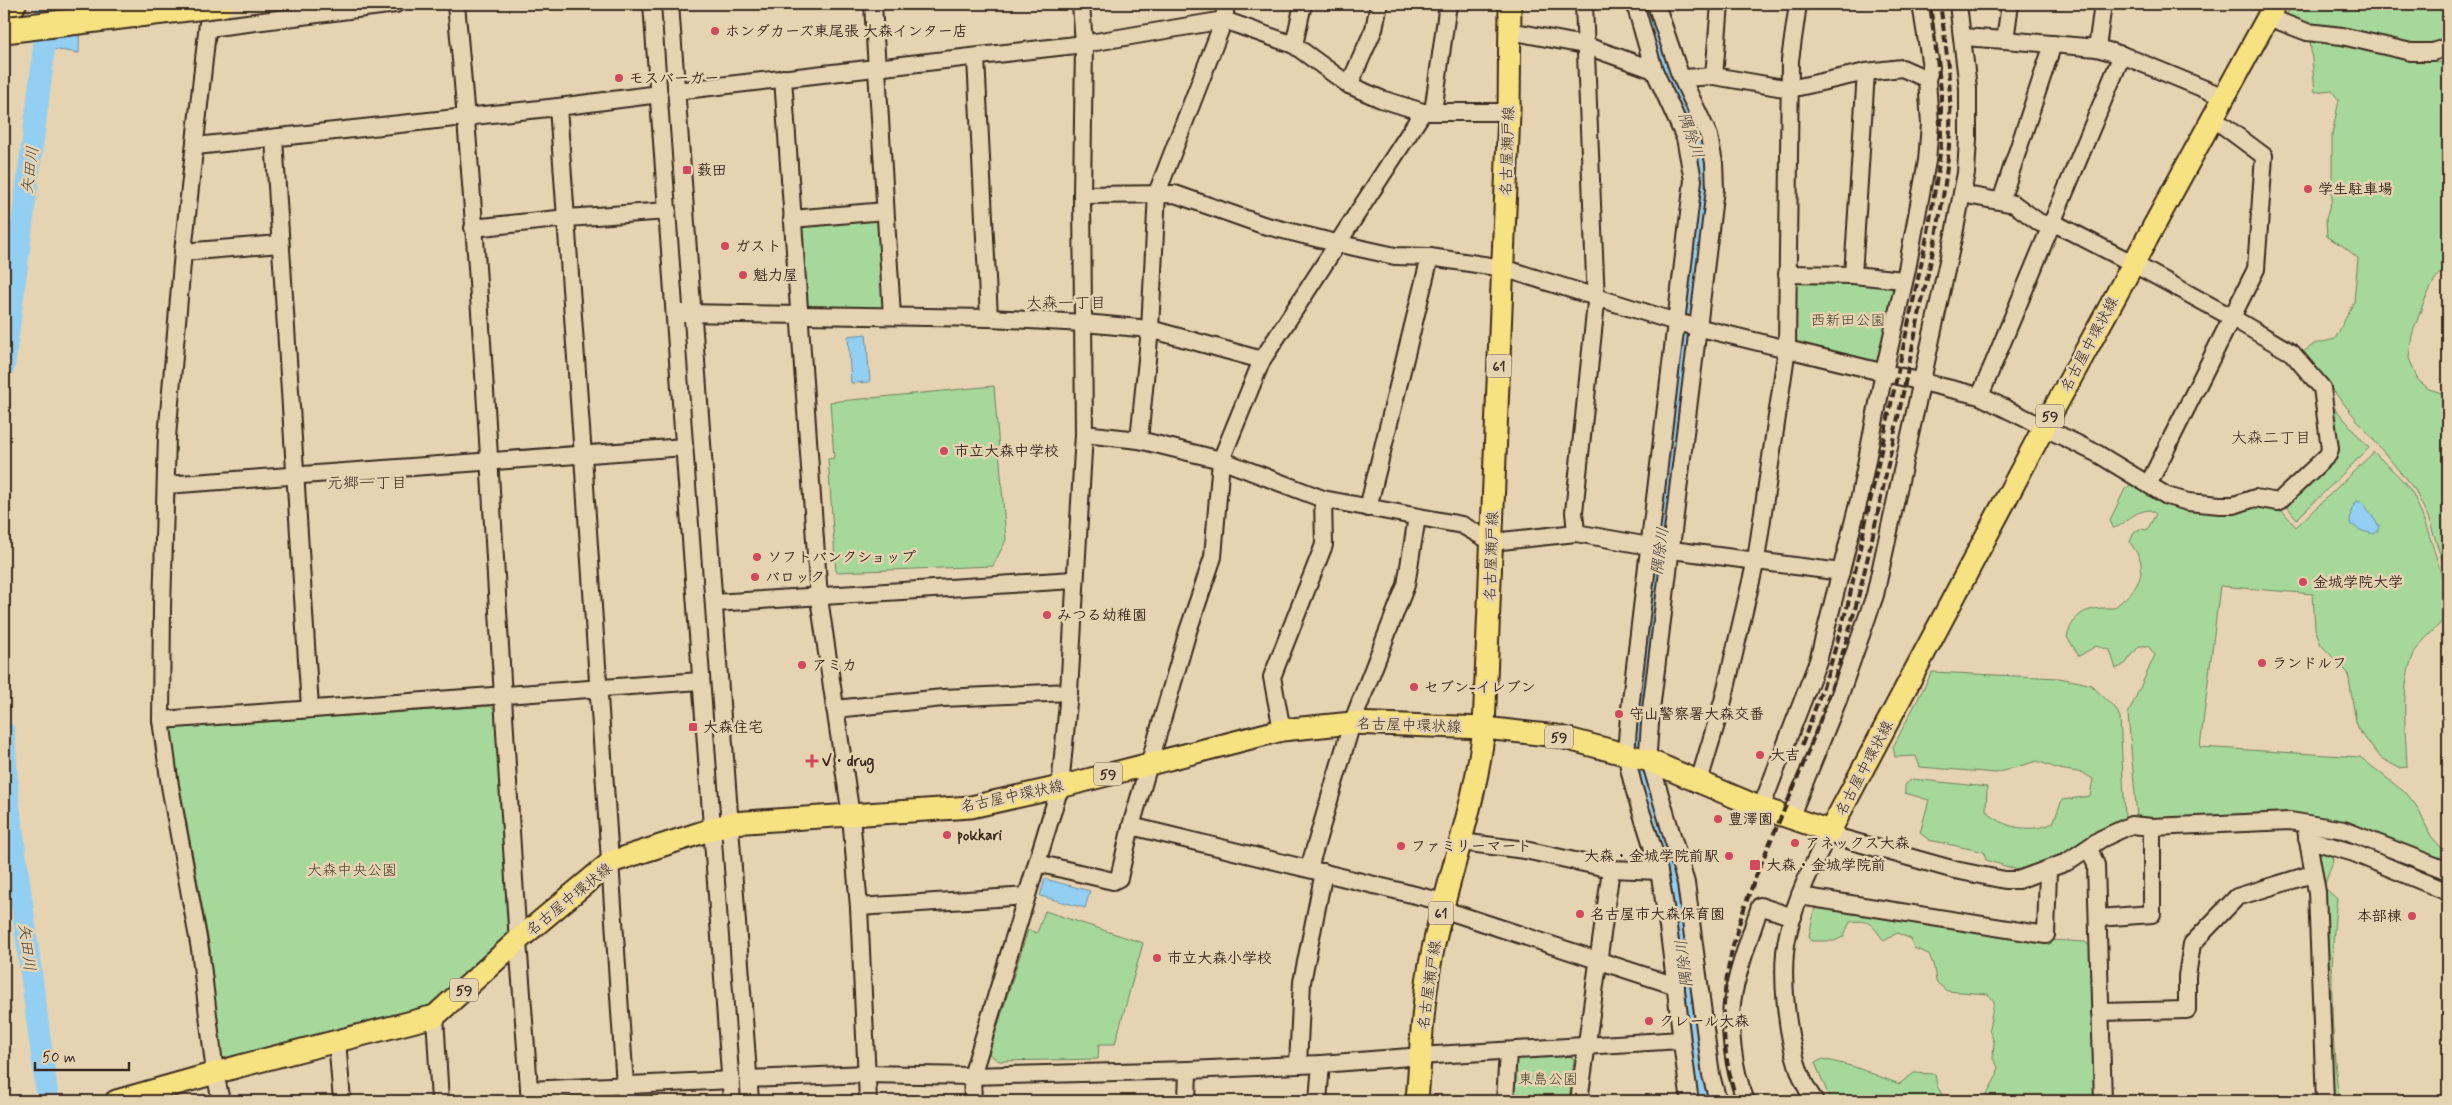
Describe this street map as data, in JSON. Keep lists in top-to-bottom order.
{
  "streets": {
    "main road": [
      "名古屋瀬戸線",
      "名古屋中環状線",
      "61",
      "59"
    ]
  },
  "crossings": [
    ["名古屋瀬戸線", "名古屋中環状線"]
  ],
  "districts": ["大森一丁目", "大森二丁目", "元郷一丁目"],
  "water": ["隅除川", "矢田川"],
  "parks": ["西新田公園", "大森中央公園", "東島公園"],
  "places": {
    "other": [
      "ホンダカーズ東尾張 大森インター店",
      "モスバーガー",
      "学生駐車場",
      "ガスト",
      "魁力屋",
      "市立大森中学校",
      "ソフトバンクショップ",
      "バロック",
      "金城学院大学",
      "みつる幼稚園",
      "ランドルフ",
      "アミカ",
      "セブン-イレブン",
      "守山警察署大森交番",
      "大吉",
      "豊澤園",
      "pokkari",
      "アネックス大森",
      "ファミリーマート",
      "大森・金城学院前駅",
      "名古屋市大森保育園",
      "本部棟",
      "市立大森小学校",
      "クレール大森"
    ],
    "transit": ["薮田", "大森住宅", "大森・金城学院前"],
    "health": ["V・drug"]
  },
  "scale_bar": "50 m"
}
